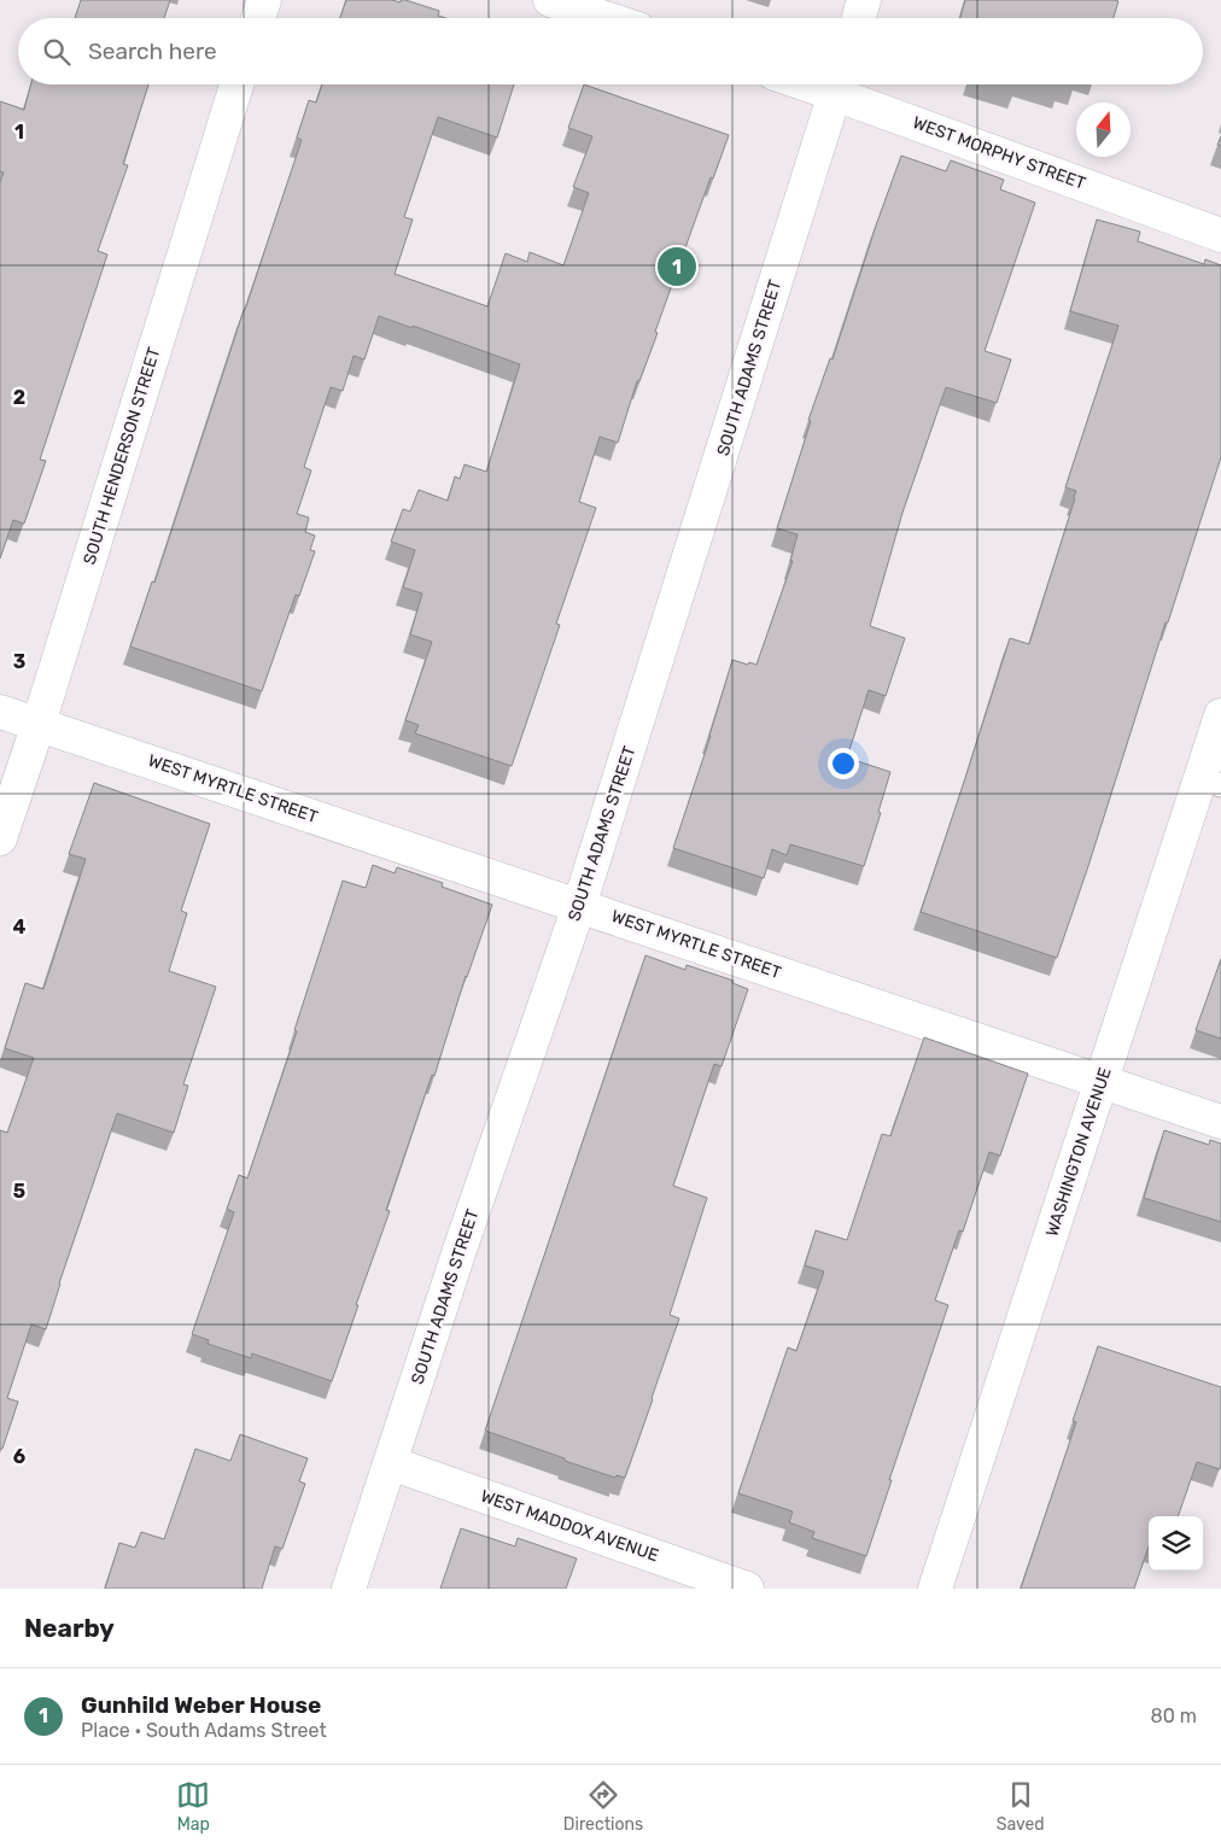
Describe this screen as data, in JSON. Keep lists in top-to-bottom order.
{
  "streets": {
    "street": [
      "WEST MORPHY STREET",
      "SOUTH ADAMS STREET",
      "SOUTH HENDERSON STREET",
      "WEST MYRTLE STREET",
      "WASHINGTON AVENUE",
      "WEST MADDOX AVENUE"
    ]
  },
  "crossings": [
    ["SOUTH ADAMS STREET", "WEST MYRTLE STREET"],
    ["SOUTH ADAMS STREET", "WEST MADDOX AVENUE"],
    ["SOUTH HENDERSON STREET", "WEST MYRTLE STREET"],
    ["WEST MYRTLE STREET", "WASHINGTON AVENUE"]
  ],
  "north": "top",
  "page": {
    "search": "Search here",
    "pins": "1",
    "heading": "Nearby",
    "list": [
      {
        "mark": "1",
        "name": "Gunhild Weber House",
        "note": "Place · South Adams Street",
        "value": "80 m"
      }
    ],
    "nav": ["Map", "Directions", "Saved"]
  },
  "grid": {
    "rows": [
      "1",
      "2",
      "3",
      "4",
      "5",
      "6"
    ]
  }
}
